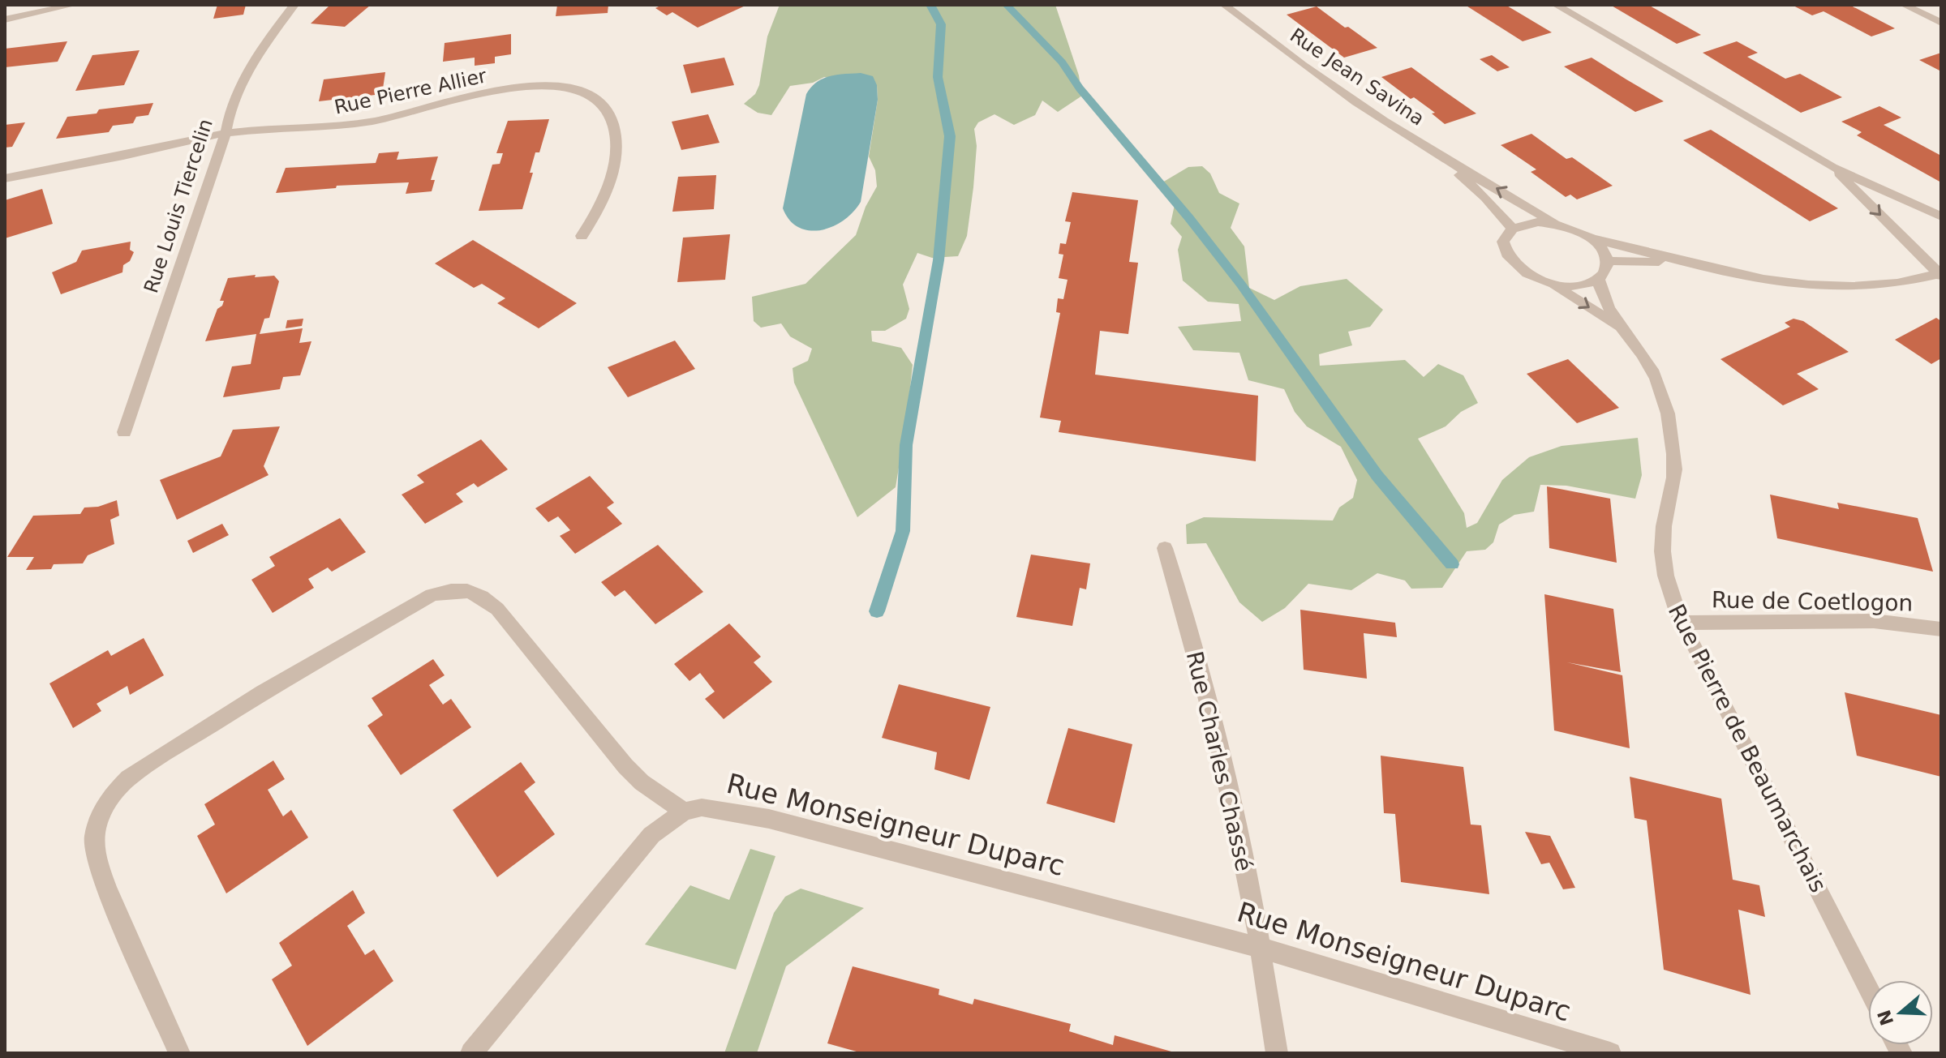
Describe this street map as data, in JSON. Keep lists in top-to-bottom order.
{
  "streets": {
    "street": [
      "Rue Jean Savina",
      "Rue Pierre Allier",
      "Rue Louis Tiercelin",
      "Rue de Coetlogon",
      "Rue Pierre de Beaumarchais",
      "Rue Charles Chassé",
      "Rue Monseigneur Duparc"
    ]
  },
  "crossings": [
    ["Rue Jean Savina", "Rue Pierre de Beaumarchais"],
    ["Rue Pierre Allier", "Rue Louis Tiercelin"],
    ["Rue de Coetlogon", "Rue Pierre de Beaumarchais"],
    ["Rue Charles Chassé", "Rue Monseigneur Duparc"]
  ],
  "north": "left"
}
